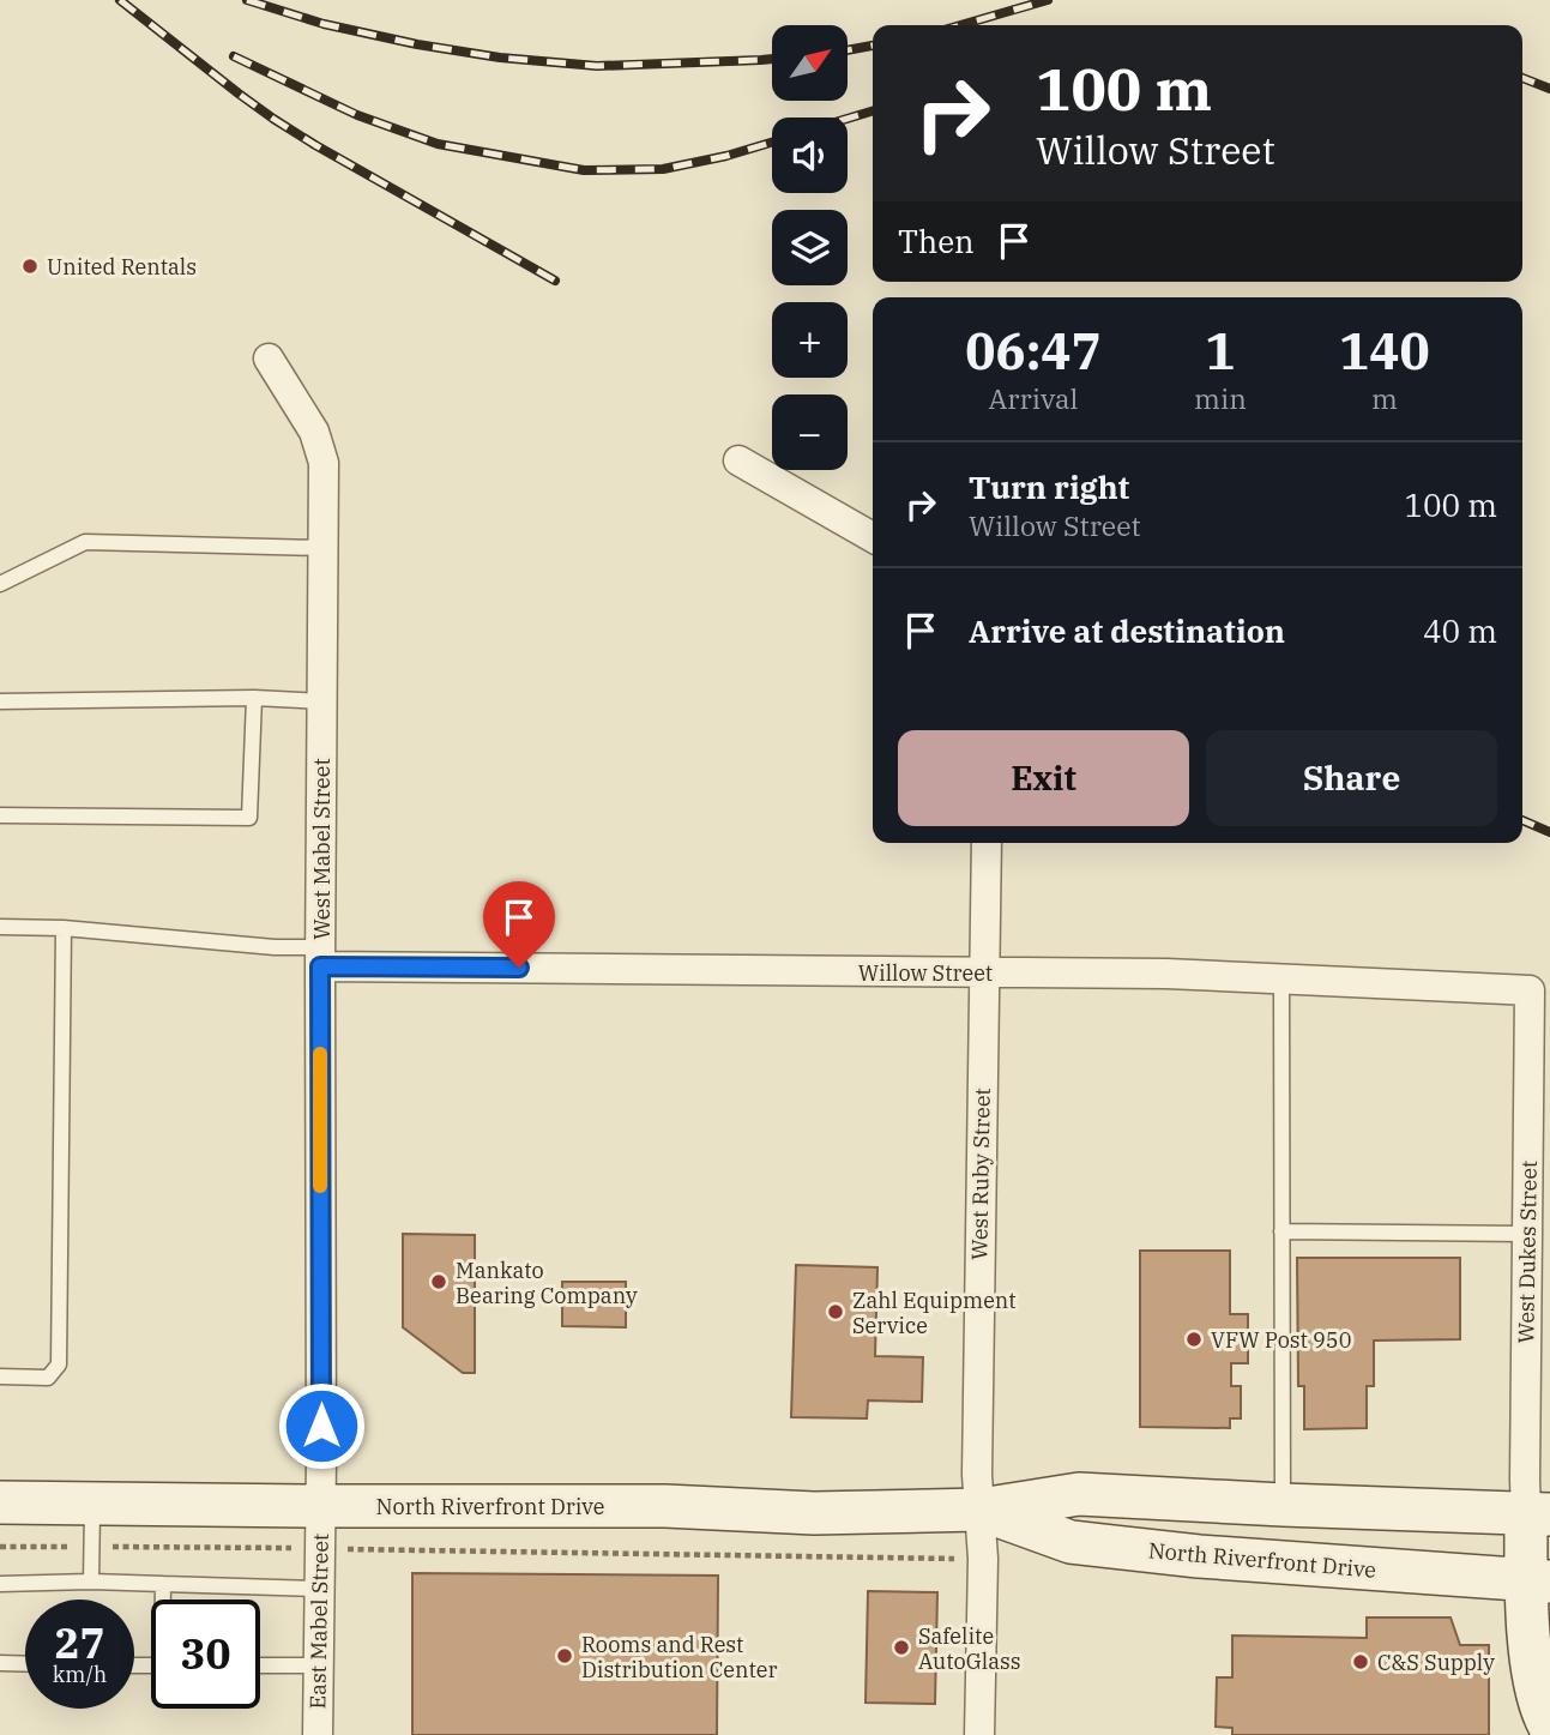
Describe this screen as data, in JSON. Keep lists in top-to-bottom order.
{
  "streets": {
    "main road": ["North Riverfront Drive"],
    "street": [
      "West Mabel Street",
      "Willow Street",
      "West Ruby Street",
      "West Dukes Street",
      "East Mabel Street"
    ]
  },
  "crossings": [
    ["West Mabel Street", "Willow Street"],
    ["West Mabel Street", "North Riverfront Drive"],
    ["West Mabel Street", "East Mabel Street"],
    ["Willow Street", "West Ruby Street"],
    ["Willow Street", "West Dukes Street"],
    ["West Ruby Street", "North Riverfront Drive"],
    ["West Dukes Street", "North Riverfront Drive"],
    ["North Riverfront Drive", "East Mabel Street"]
  ],
  "places": [
    "United Rentals",
    "Mankato Bearing Company",
    "Zahl Equipment Service",
    "VFW Post 950",
    "Safelite AutoGlass",
    "Rooms and Rest Distribution Center",
    "C&S Supply"
  ],
  "north": "top right",
  "page": {
    "map_buttons": ["+", "−"],
    "turn": ["100 m", "Willow Street"],
    "then": "Then",
    "eta": [
      "06:47",
      "Arrival",
      "1",
      "min",
      "140",
      "m"
    ],
    "list": [
      {
        "name": "Turn right",
        "note": "Willow Street",
        "value": "100 m"
      },
      {
        "name": "Arrive at destination",
        "value": "40 m"
      }
    ],
    "buttons": ["Exit", "Share"],
    "speed": "27 km/h",
    "limit": "30"
  }
}
